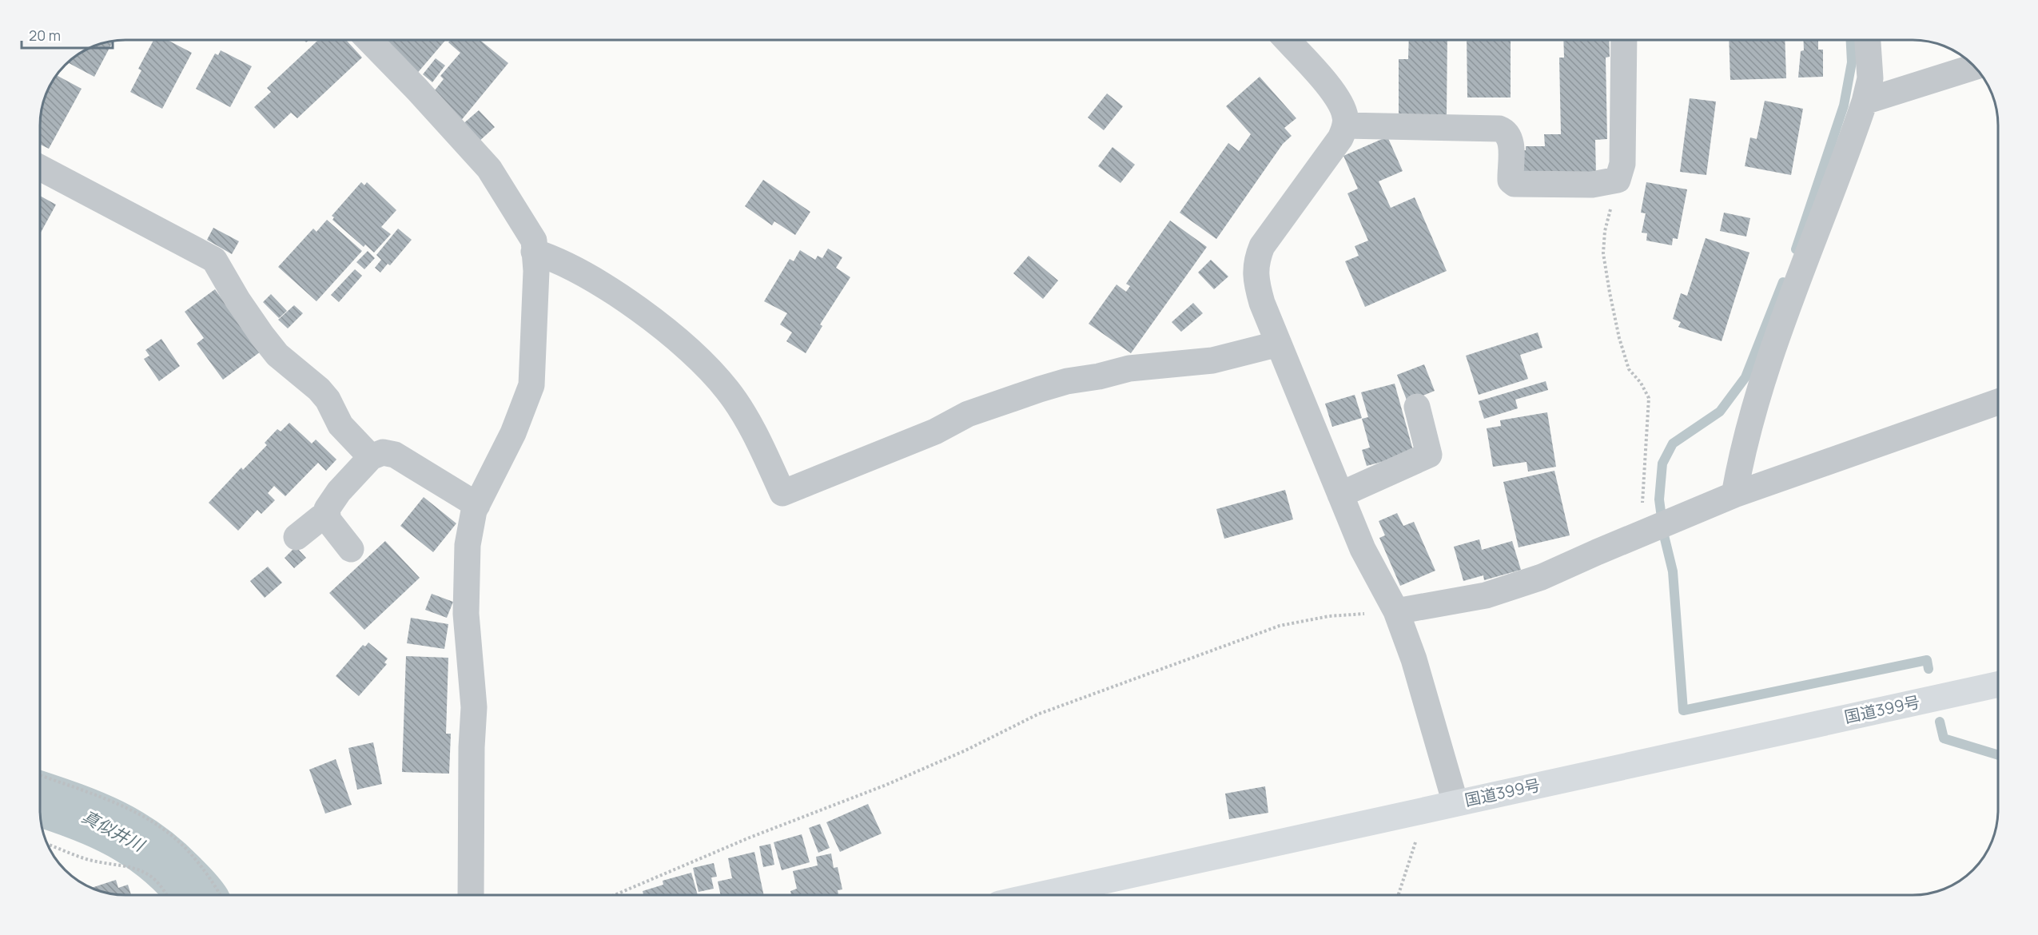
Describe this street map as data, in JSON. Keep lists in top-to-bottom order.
{
  "streets": {
    "highway": ["国道399号"]
  },
  "water": ["真似井川"],
  "scale_bar": "20 m"
}
